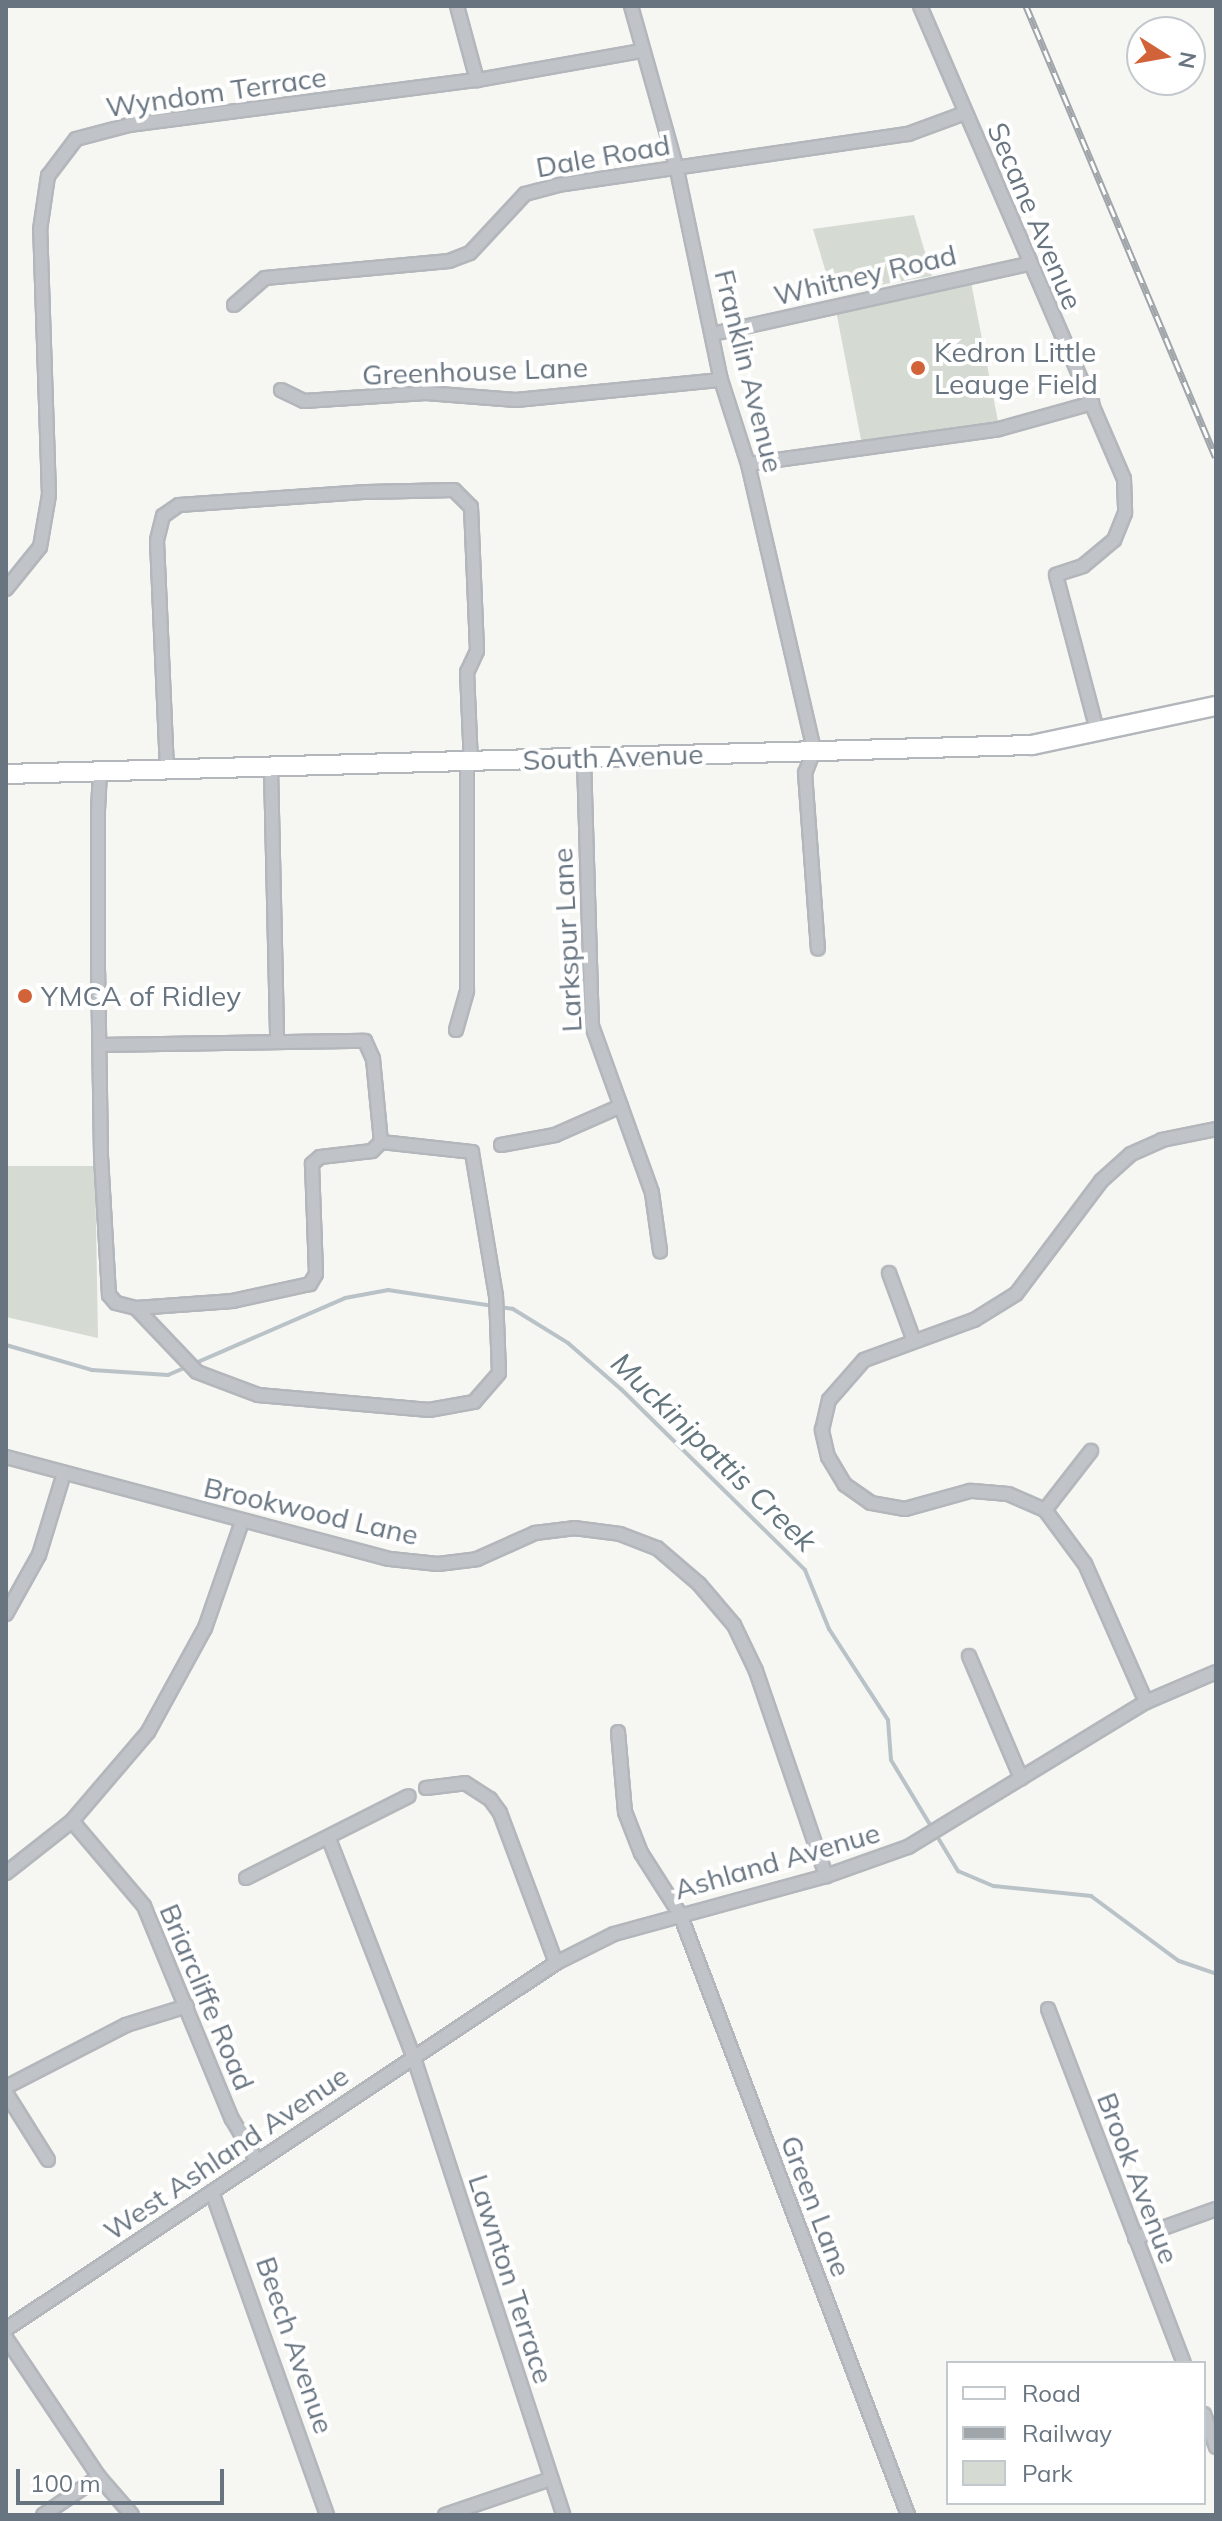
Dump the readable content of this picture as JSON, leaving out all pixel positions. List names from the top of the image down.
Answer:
{
  "streets": {
    "street": [
      "Wyndom Terrace",
      "Dale Road",
      "Secane Avenue",
      "Whitney Road",
      "Greenhouse Lane",
      "Franklin Avenue",
      "South Avenue",
      "Larkspur Lane",
      "Brookwood Lane",
      "Ashland Avenue",
      "Briarcliffe Road",
      "West Ashland Avenue",
      "Brook Avenue",
      "Green Lane",
      "Lawnton Terrace",
      "Beech Avenue"
    ]
  },
  "crossings": [
    ["Wyndom Terrace", "Franklin Avenue"],
    ["Dale Road", "Secane Avenue"],
    ["Dale Road", "Franklin Avenue"],
    ["Secane Avenue", "Whitney Road"],
    ["Secane Avenue", "South Avenue"],
    ["Whitney Road", "Franklin Avenue"],
    ["Greenhouse Lane", "Franklin Avenue"],
    ["Franklin Avenue", "South Avenue"],
    ["South Avenue", "Larkspur Lane"],
    ["Brookwood Lane", "Ashland Avenue"],
    ["Ashland Avenue", "West Ashland Avenue"],
    ["Ashland Avenue", "Green Lane"],
    ["Briarcliffe Road", "West Ashland Avenue"],
    ["West Ashland Avenue", "Lawnton Terrace"],
    ["West Ashland Avenue", "Beech Avenue"]
  ],
  "water": ["Muckinipattis Creek"],
  "places": ["Kedron Little Leauge Field", "YMCA of Ridley"],
  "legend": ["Road", "Railway", "Park"],
  "scale_bar": "100 m",
  "north": "right"
}
